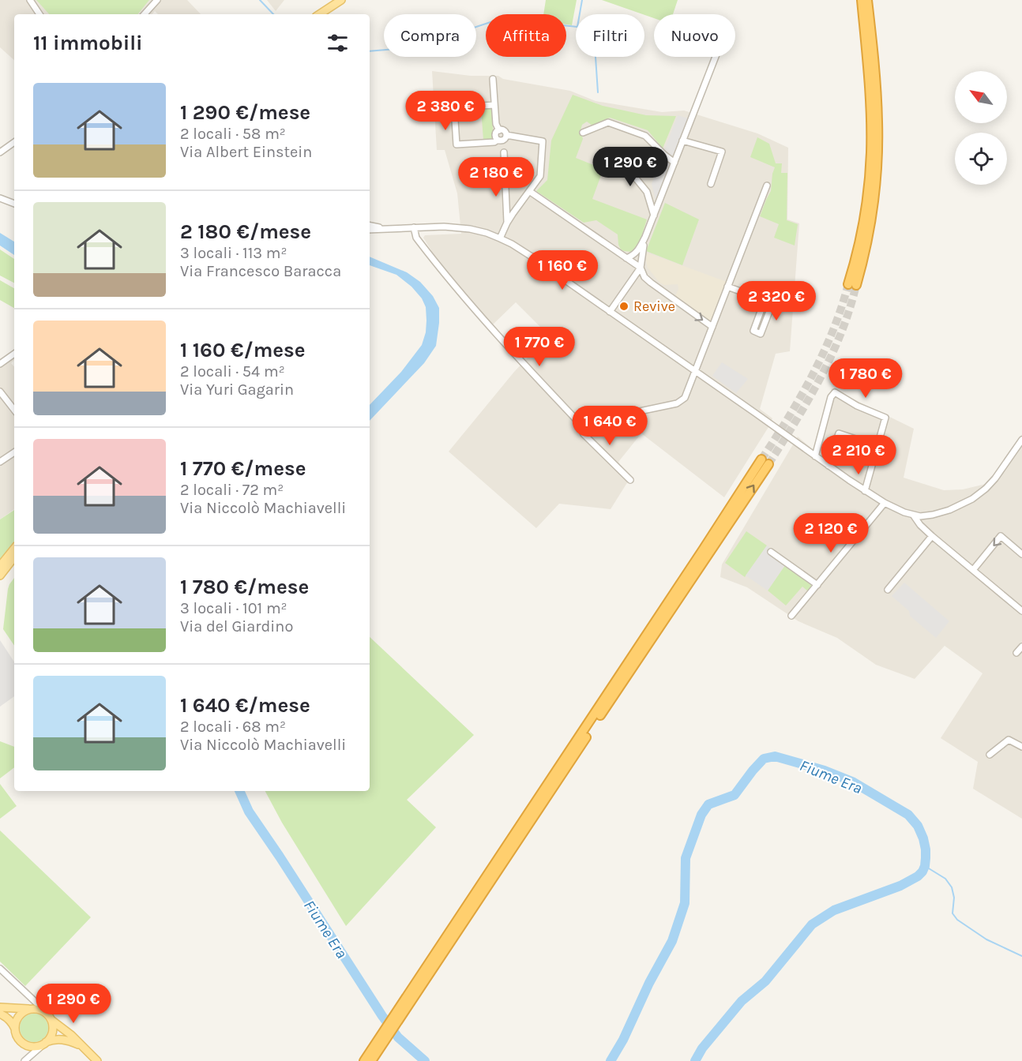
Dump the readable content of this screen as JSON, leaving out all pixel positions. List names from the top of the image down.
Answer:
{
  "water": ["Fiume Era"],
  "places": ["Revive"],
  "north": "top left",
  "page": {
    "chip": [
      "Compra",
      "Affitta",
      "Filtri",
      "Nuovo"
    ],
    "heading": "11 immobili",
    "list": [
      {
        "name": "1 290 €/mese",
        "note": "2 locali · 58 m² · Via Albert Einstein"
      },
      {
        "name": "2 180 €/mese",
        "note": "3 locali · 113 m² · Via Francesco Baracca"
      },
      {
        "name": "1 160 €/mese",
        "note": "2 locali · 54 m² · Via Yuri Gagarin"
      },
      {
        "name": "1 770 €/mese",
        "note": "2 locali · 72 m² · Via Niccolò Machiavelli"
      },
      {
        "name": "1 780 €/mese",
        "note": "3 locali · 101 m² · Via del Giardino"
      },
      {
        "name": "1 640 €/mese",
        "note": "2 locali · 68 m² · Via Niccolò Machiavelli"
      }
    ],
    "price": [
      "2 380 €",
      "1 290 €",
      "2 180 €",
      "1 160 €",
      "2 320 €",
      "1 770 €",
      "1 780 €",
      "1 640 €",
      "2 210 €",
      "2 120 €",
      "1 290 €"
    ]
  }
}
